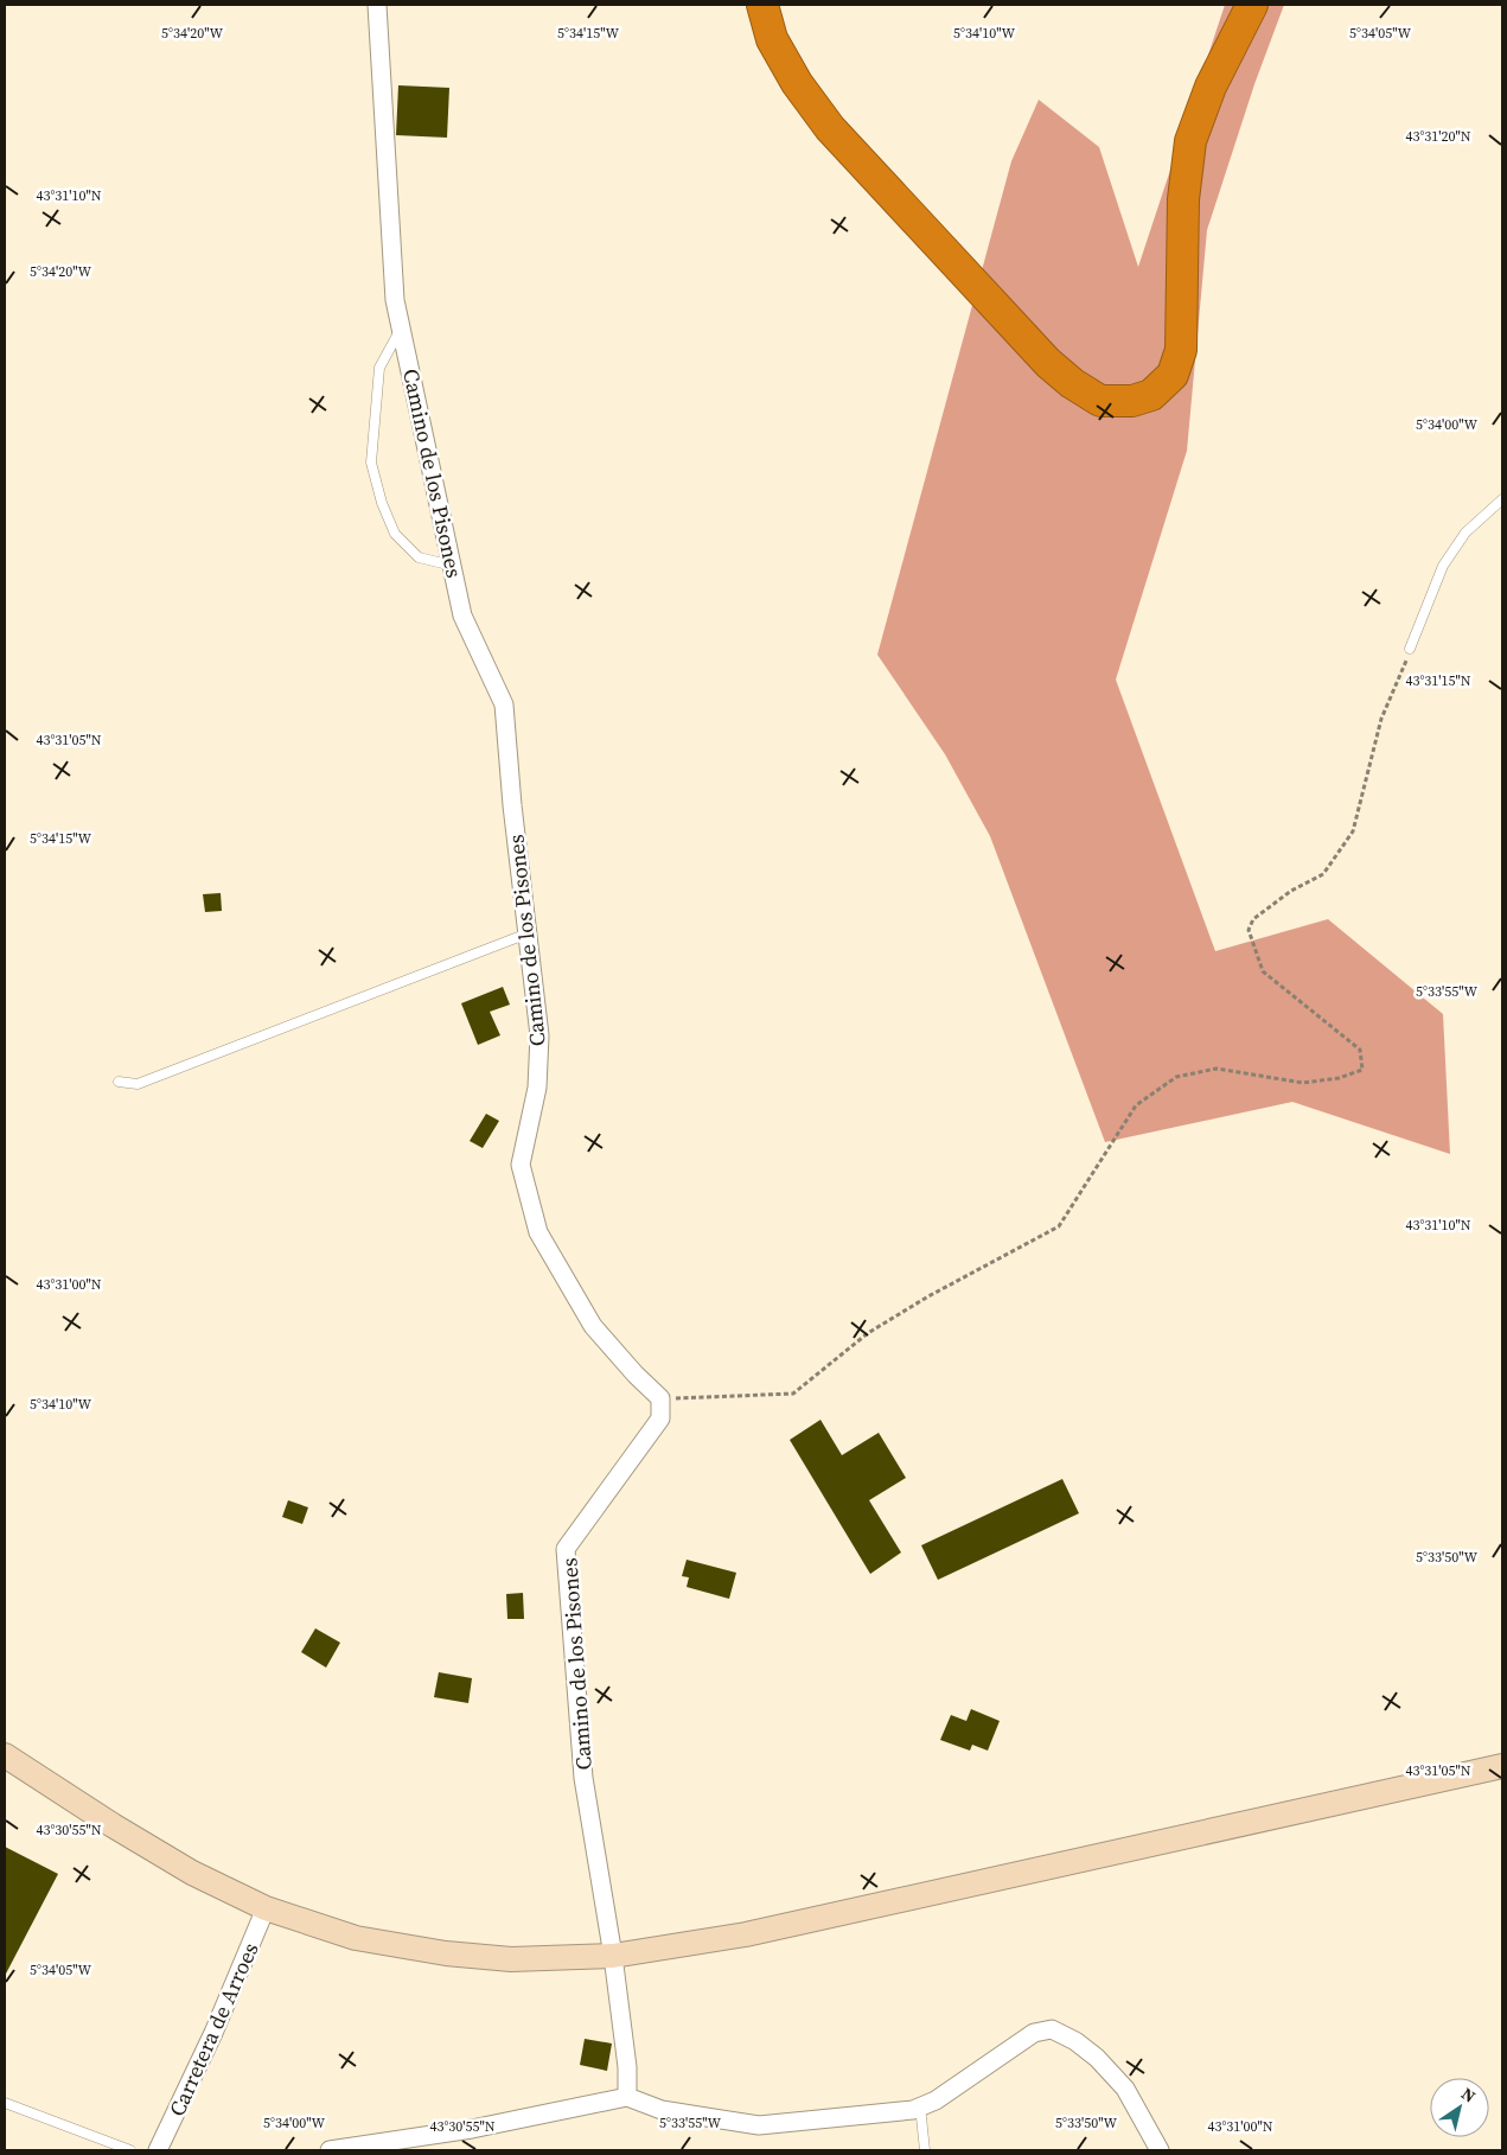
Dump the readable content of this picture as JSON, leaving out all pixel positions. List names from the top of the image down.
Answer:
{
  "streets": {
    "street": ["Camino de los Pisones", "Carretera de Arroes"]
  },
  "north": "top right",
  "coordinates": [
    "5°34'20\"W",
    "5°34'15\"W",
    "5°34'10\"W",
    "5°34'05\"W",
    "43°31'20\"N",
    "43°31'10\"N",
    "5°34'00\"W",
    "43°31'15\"N",
    "43°31'05\"N",
    "5°33'55\"W",
    "43°31'00\"N",
    "5°33'50\"W",
    "43°30'55\"N"
  ]
}
